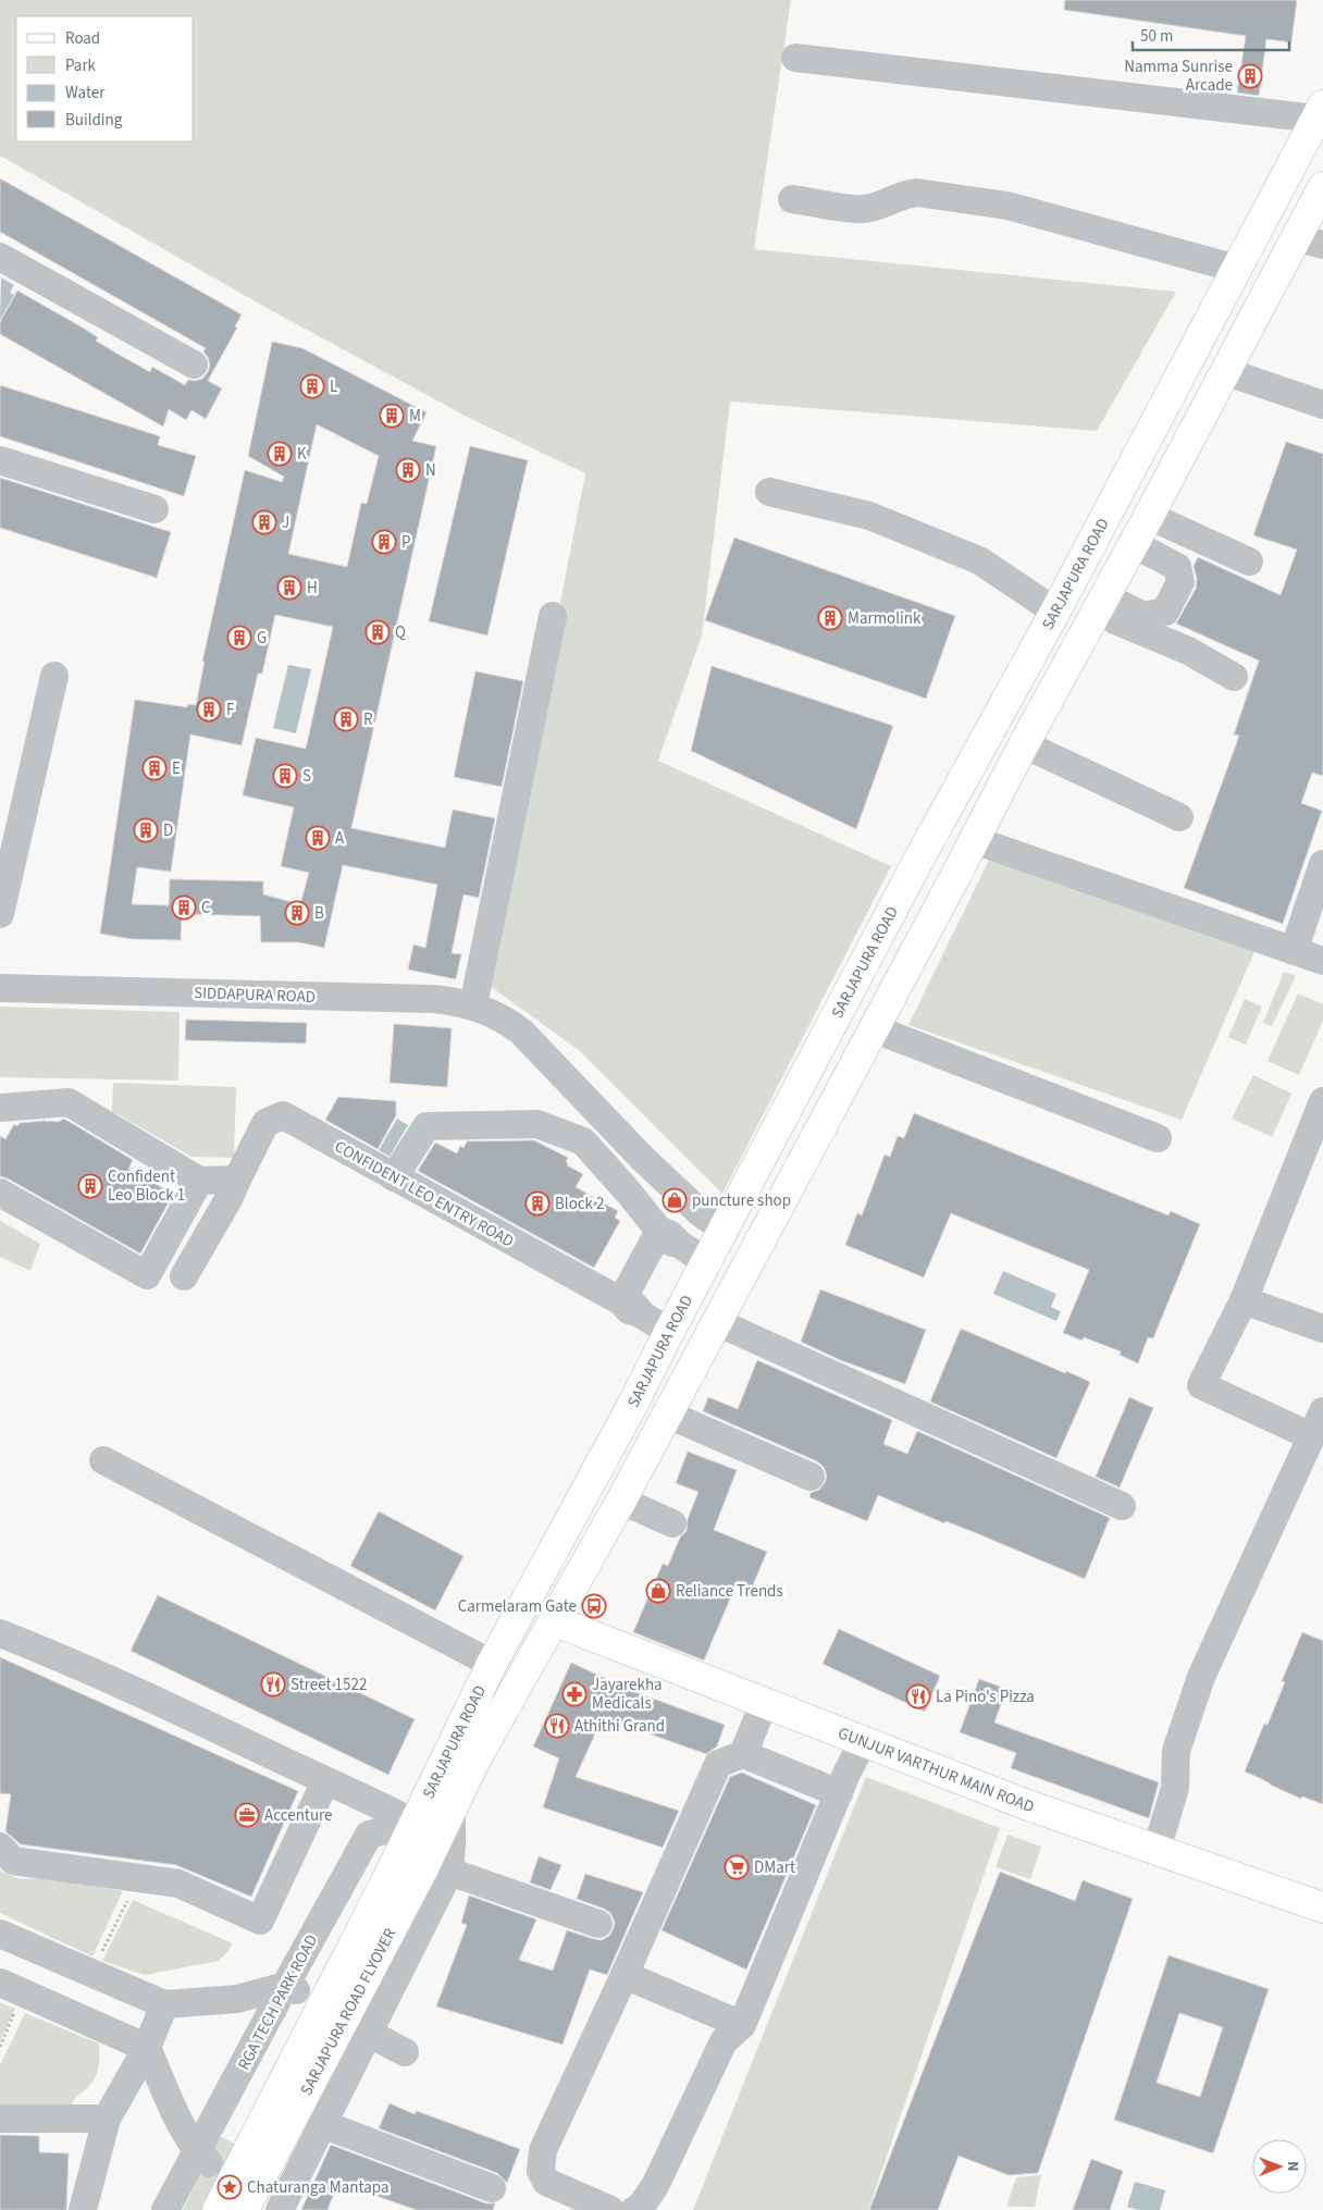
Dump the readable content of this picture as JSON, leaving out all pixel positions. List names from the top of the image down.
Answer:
{
  "streets": {
    "main road": ["SARJAPURA ROAD", "GUNJUR VARTHUR MAIN ROAD", "SARJAPURA ROAD FLYOVER"],
    "street": ["SIDDAPURA ROAD", "CONFIDENT LEO ENTRY ROAD", "RGA TECH PARK ROAD"]
  },
  "crossings": [
    ["SARJAPURA ROAD", "SIDDAPURA ROAD"],
    ["SARJAPURA ROAD", "CONFIDENT LEO ENTRY ROAD"],
    ["SARJAPURA ROAD", "GUNJUR VARTHUR MAIN ROAD"],
    ["SARJAPURA ROAD", "RGA TECH PARK ROAD"],
    ["SARJAPURA ROAD", "SARJAPURA ROAD FLYOVER"],
    ["RGA TECH PARK ROAD", "SARJAPURA ROAD FLYOVER"]
  ],
  "places": {
    "building": [
      "Namma Sunrise Arcade",
      "L",
      "M",
      "K",
      "N",
      "J",
      "P",
      "H",
      "Marmolink",
      "Q",
      "G",
      "F",
      "R",
      "E",
      "S",
      "D",
      "A",
      "C",
      "B",
      "Confident Leo Block 1",
      "Block 2"
    ],
    "shop": ["puncture shop", "Reliance Trends"],
    "bus stop": ["Carmelaram Gate"],
    "restaurant": ["Street 1522", "La Pino's Pizza", "Athithi Grand"],
    "pharmacy": ["Jayarekha Medicals"],
    "office": ["Accenture"],
    "supermarket": ["DMart"],
    "place": ["Chaturanga Mantapa"]
  },
  "legend": [
    "Road",
    "Park",
    "Water",
    "Building"
  ],
  "scale_bar": "50 m",
  "north": "right"
}
